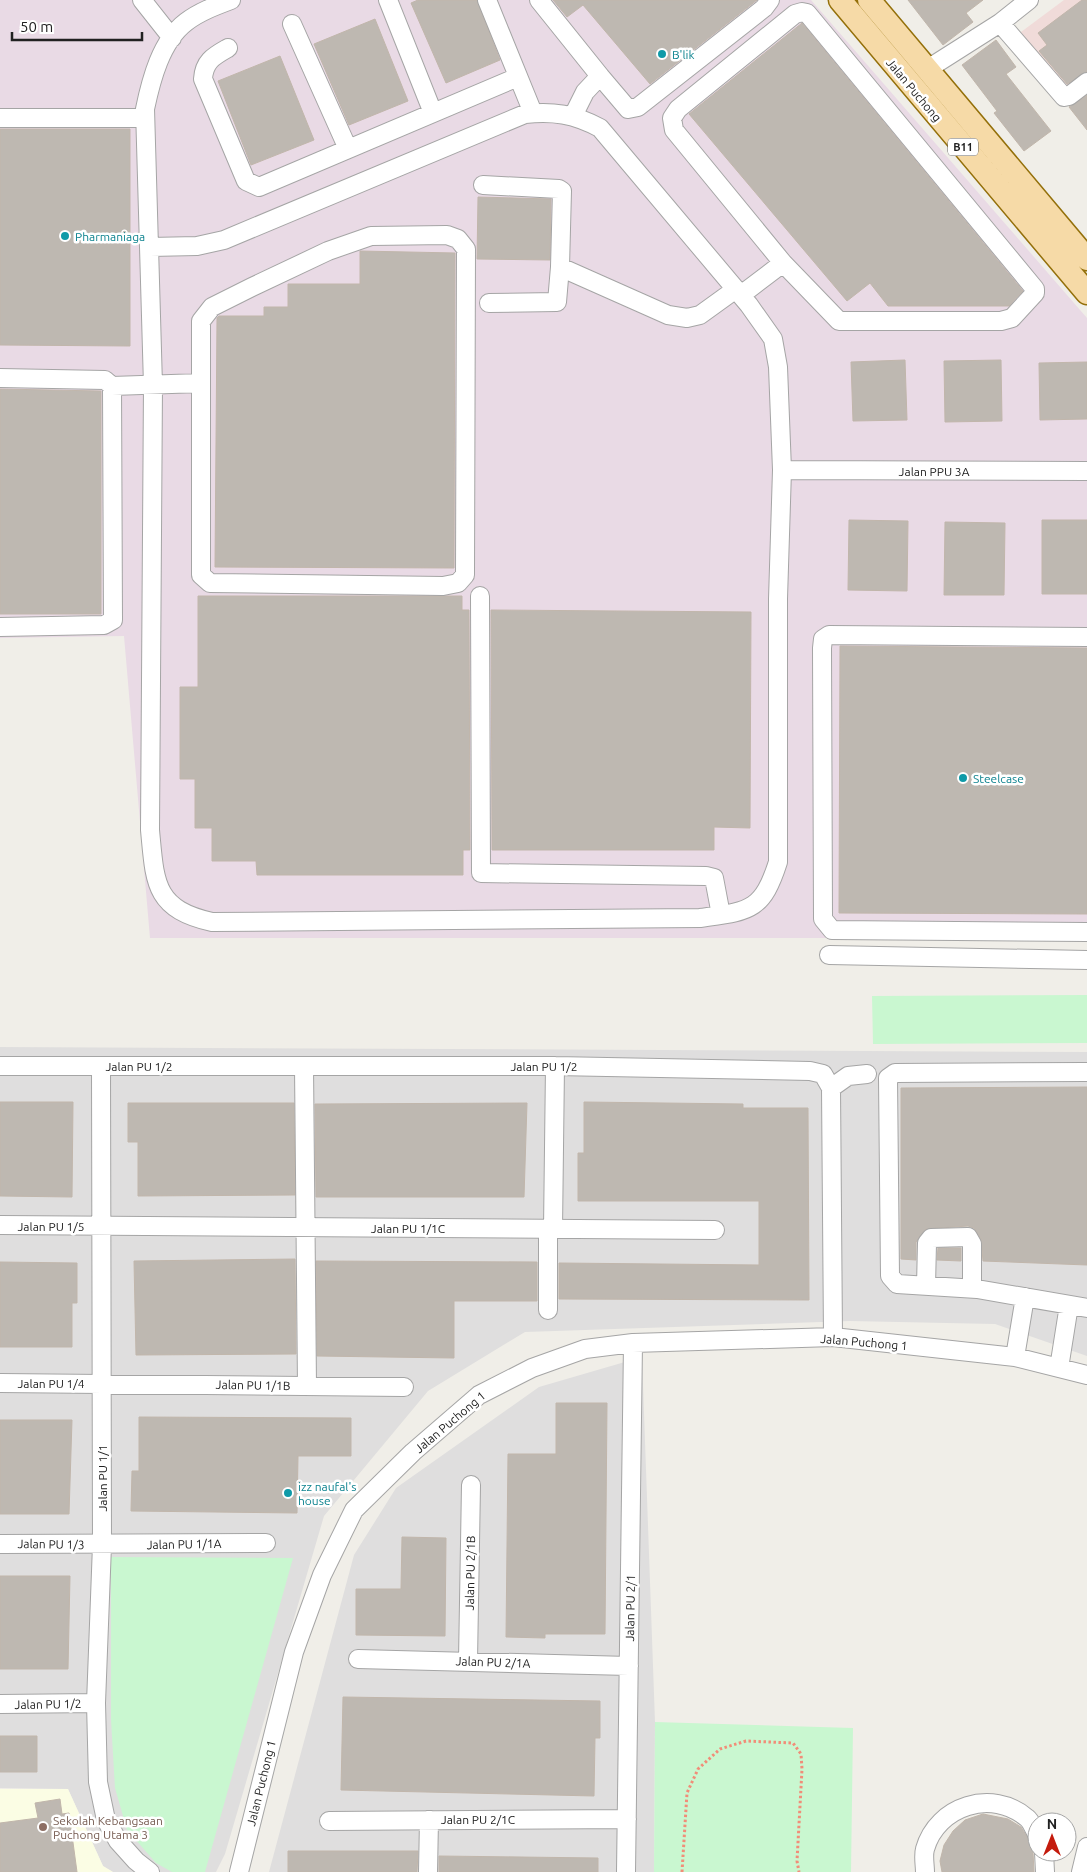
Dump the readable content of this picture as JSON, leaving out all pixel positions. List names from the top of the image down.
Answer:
{
  "streets": {
    "main road": ["Jalan Puchong", "B11"],
    "street": [
      "Jalan PPU 3A",
      "Jalan PU 1/2",
      "Jalan PU 1/5",
      "Jalan PU 1/1C",
      "Jalan Puchong 1",
      "Jalan PU 1/4",
      "Jalan PU 1/1B",
      "Jalan PU 1/1",
      "Jalan PU 1/3",
      "Jalan PU 1/1A",
      "Jalan PU 2/1B",
      "Jalan PU 2/1",
      "Jalan PU 2/1A",
      "Jalan PU 2/1C"
    ]
  },
  "crossings": [
    ["Jalan PU 1/2", "Jalan PU 1/1"],
    ["Jalan PU 1/5", "Jalan PU 1/1C"],
    ["Jalan PU 1/5", "Jalan PU 1/1"],
    ["Jalan PU 1/1C", "Jalan PU 1/1"],
    ["Jalan Puchong 1", "Jalan PU 2/1"],
    ["Jalan PU 1/4", "Jalan PU 1/1B"],
    ["Jalan PU 1/4", "Jalan PU 1/1"],
    ["Jalan PU 1/1B", "Jalan PU 1/1"],
    ["Jalan PU 1/1", "Jalan PU 1/3"],
    ["Jalan PU 1/1", "Jalan PU 1/1A"],
    ["Jalan PU 1/3", "Jalan PU 1/1A"],
    ["Jalan PU 2/1B", "Jalan PU 2/1A"],
    ["Jalan PU 2/1", "Jalan PU 2/1A"],
    ["Jalan PU 2/1", "Jalan PU 2/1C"]
  ],
  "places": [
    "B'lik",
    "Pharmaniaga",
    "Steelcase",
    "izz naufal's house",
    "Sekolah Kebangsaan Puchong Utama 3"
  ],
  "scale_bar": "50 m",
  "north": "top"
}
